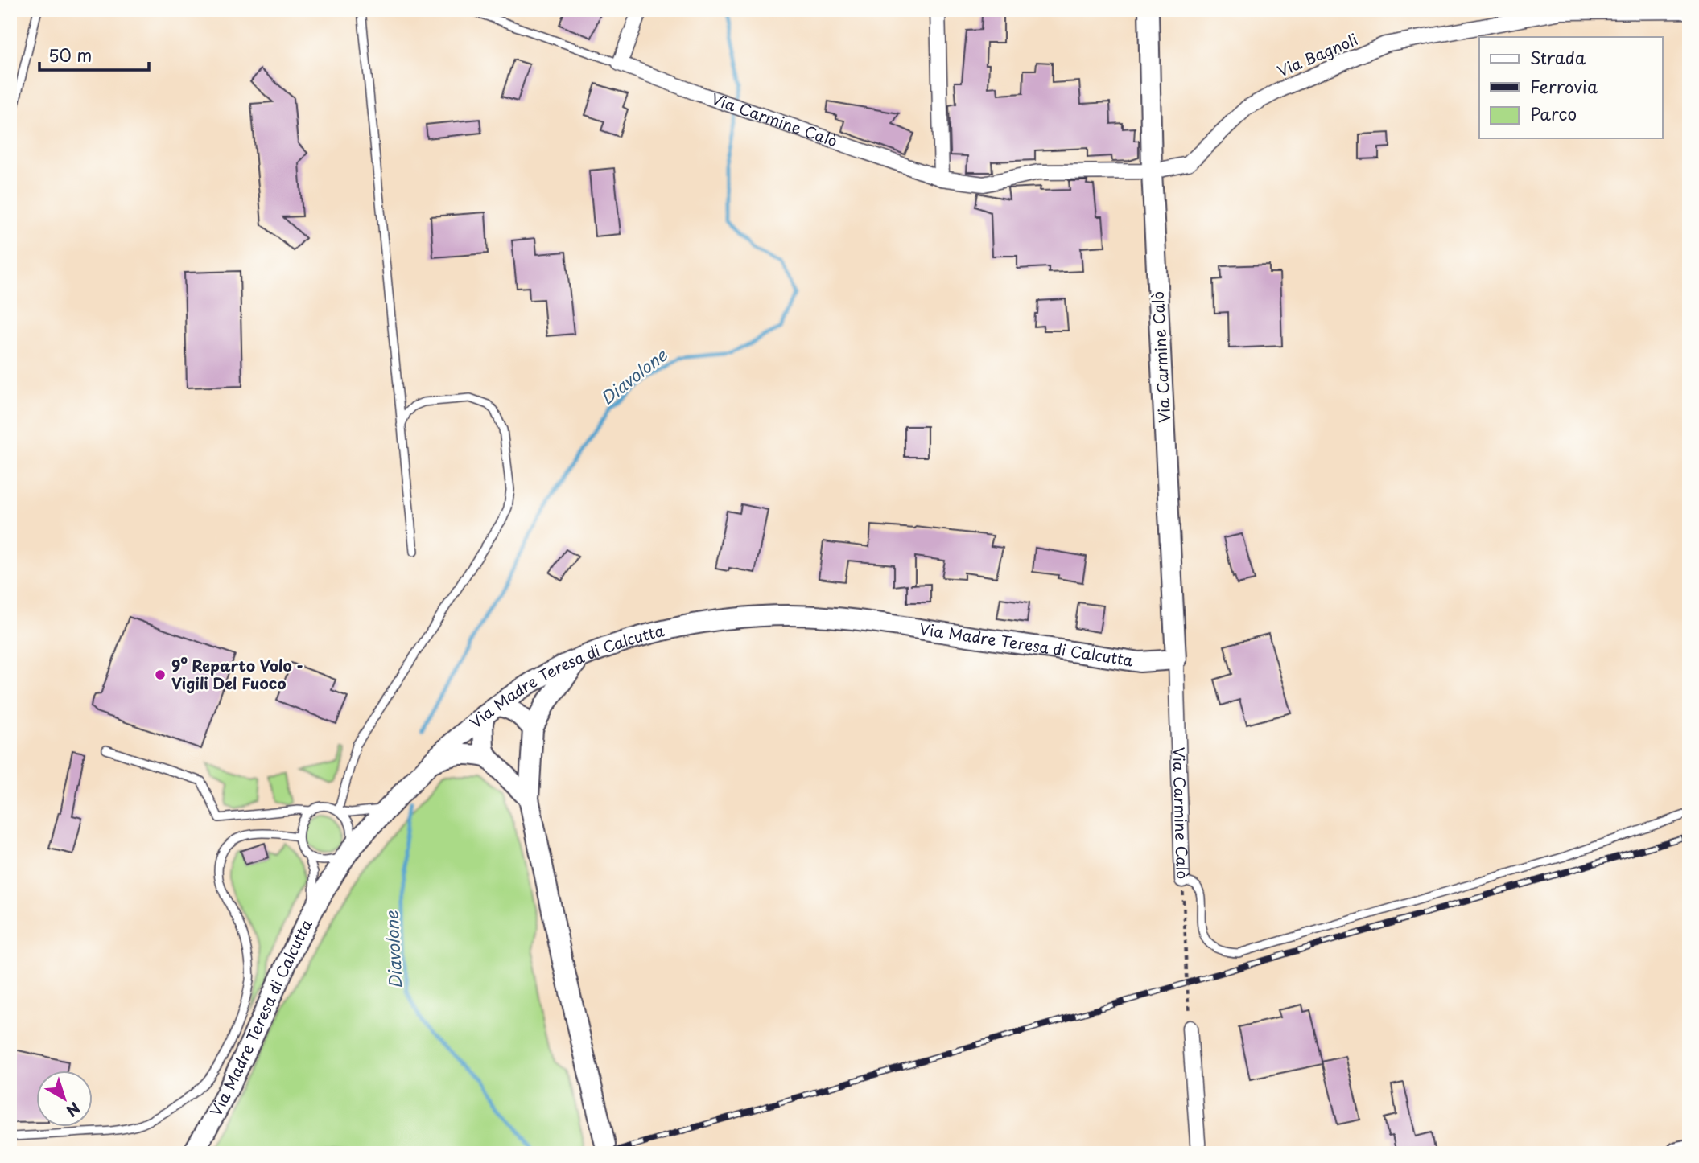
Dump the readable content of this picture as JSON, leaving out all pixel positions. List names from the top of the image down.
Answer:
{
  "streets": {
    "street": ["Via Bagnoli", "Via Carmine Calò", "Via Madre Teresa di Calcutta"]
  },
  "crossings": [
    ["Via Bagnoli", "Via Carmine Calò"],
    ["Via Carmine Calò", "Via Madre Teresa di Calcutta"]
  ],
  "water": ["Diavolone"],
  "places": ["9º Reparto Volo - Vigili Del Fuoco"],
  "legend": ["Strada", "Ferrovia", "Parco"],
  "scale_bar": "50 m",
  "north": "bottom right"
}
